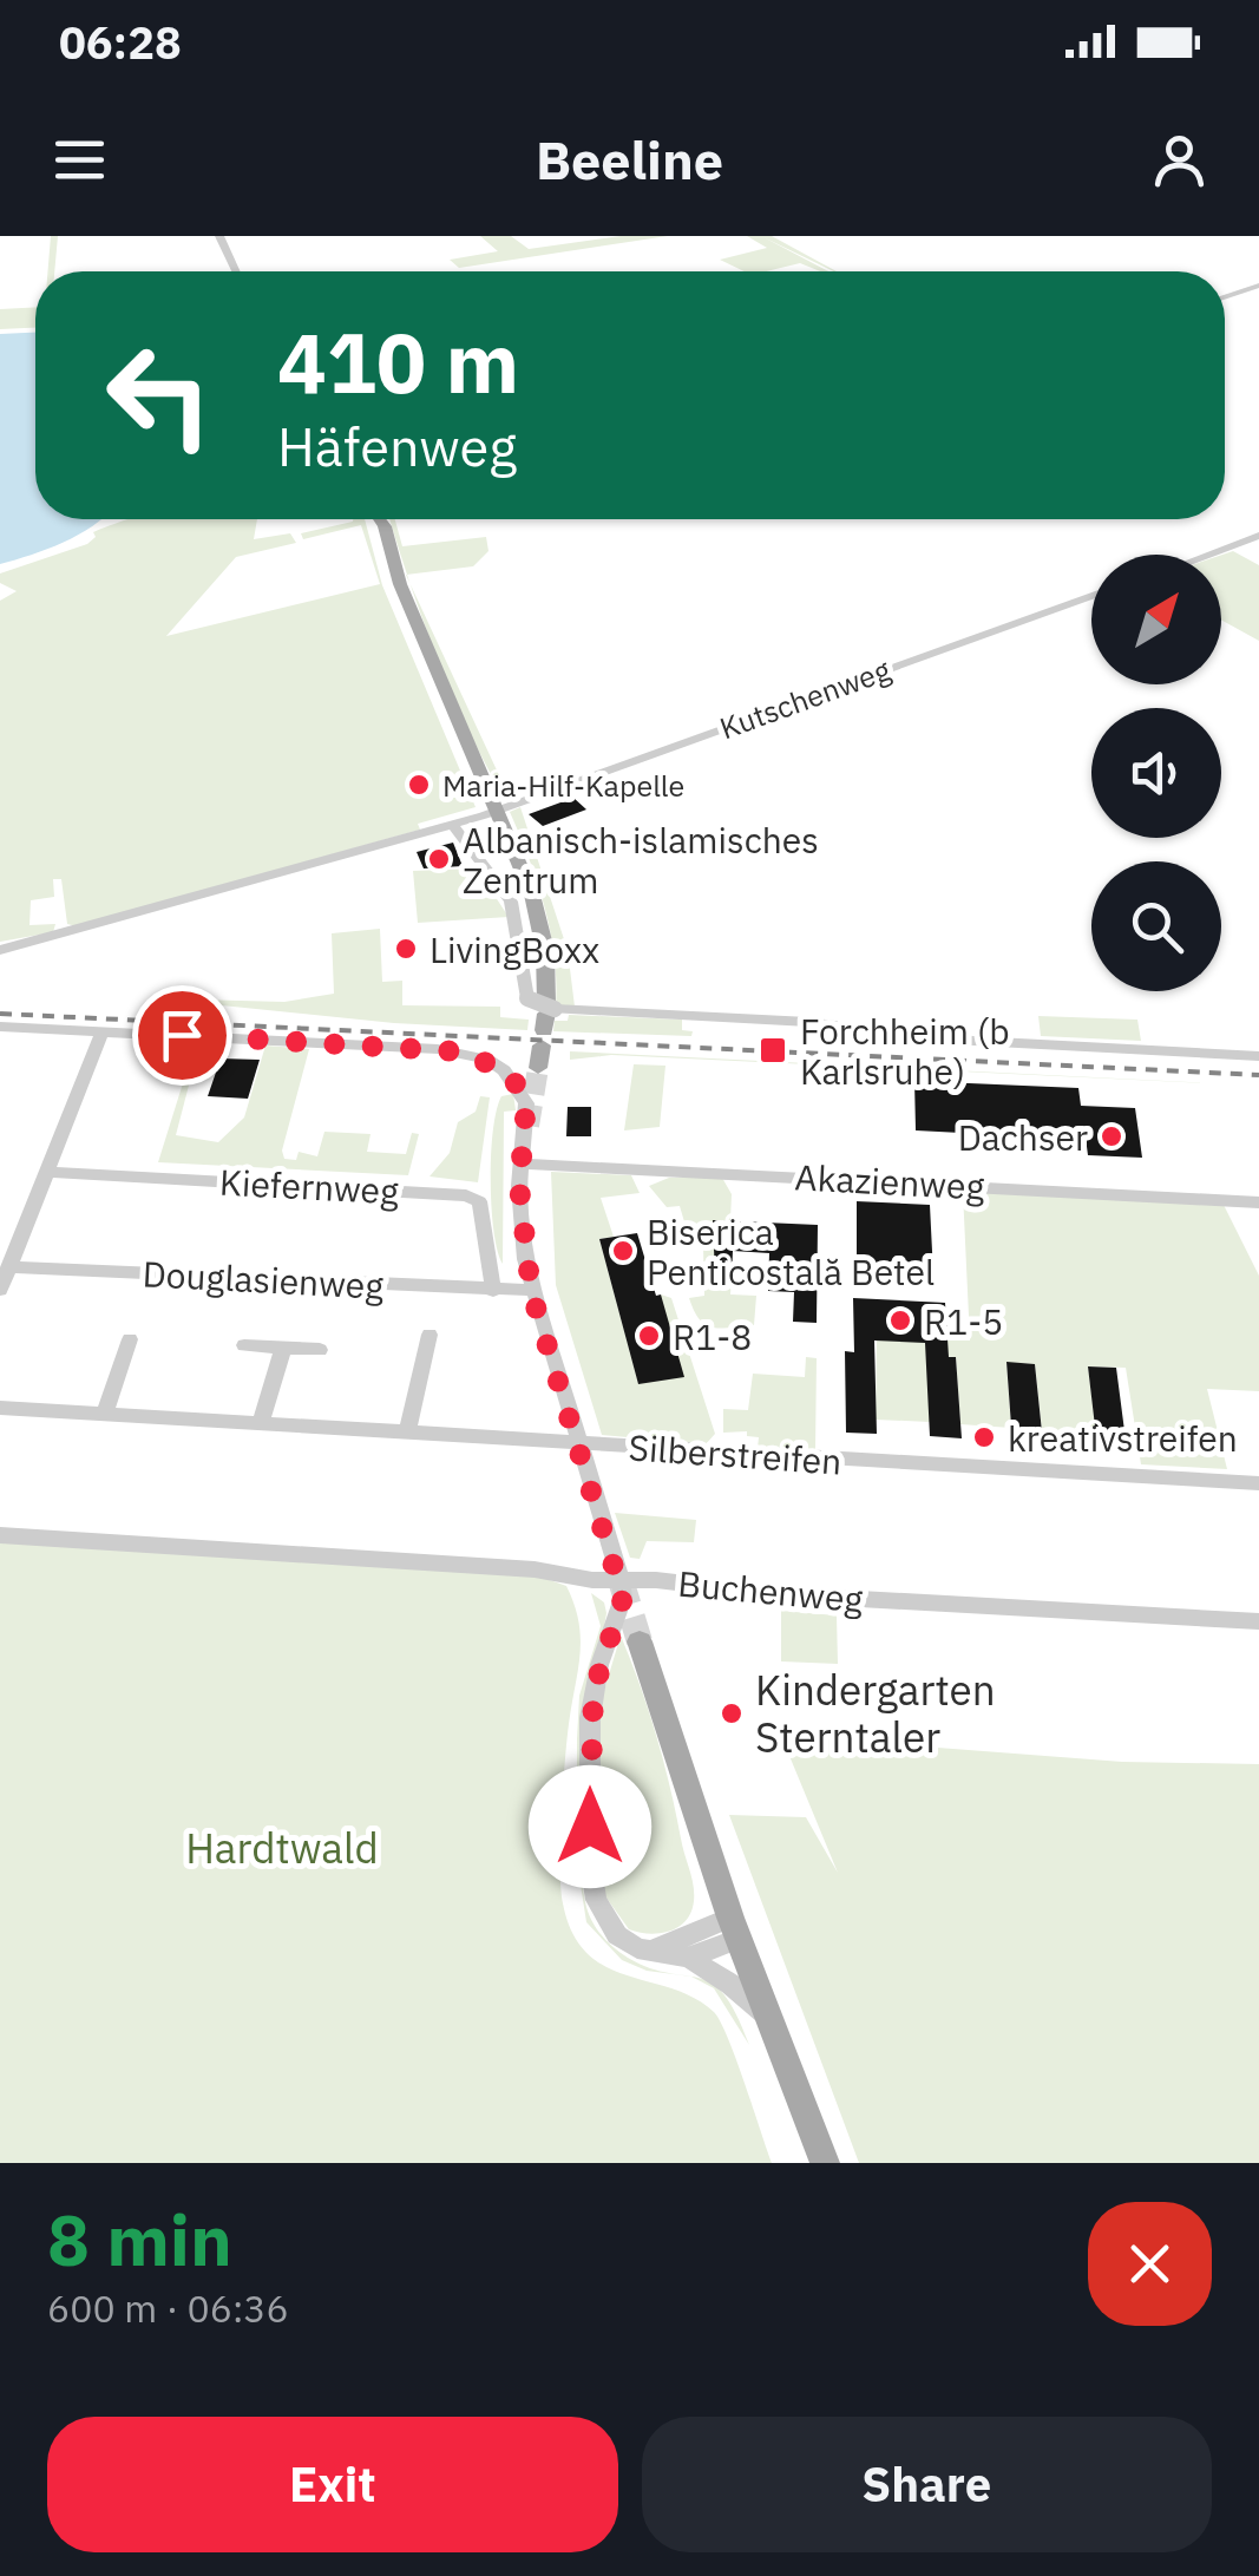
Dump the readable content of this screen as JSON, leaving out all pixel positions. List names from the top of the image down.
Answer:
{
  "streets": {
    "street": [
      "Kutschenweg",
      "Akazienweg",
      "Kiefernweg",
      "Douglasienweg",
      "Silberstreifen",
      "Buchenweg"
    ]
  },
  "crossings": [
    ["Kiefernweg", "Douglasienweg"]
  ],
  "parks": ["Hardtwald"],
  "places": {
    "other": [
      "Maria-Hilf-Kapelle",
      "Albanisch-islamisches Zentrum",
      "LivingBoxx",
      "Dachser",
      "Biserica Penticostală Betel",
      "R1-5",
      "R1-8",
      "kreativstreifen",
      "Kindergarten Sterntaler"
    ],
    "transit": ["Forchheim (b Karlsruhe)"]
  },
  "north": "top right",
  "page": {
    "status": "06:28",
    "header": "Beeline",
    "turn": ["410 m", "Häfenweg"],
    "heading": ["8 min", "600 m · 06:36"],
    "buttons": ["Exit", "Share"]
  }
}
